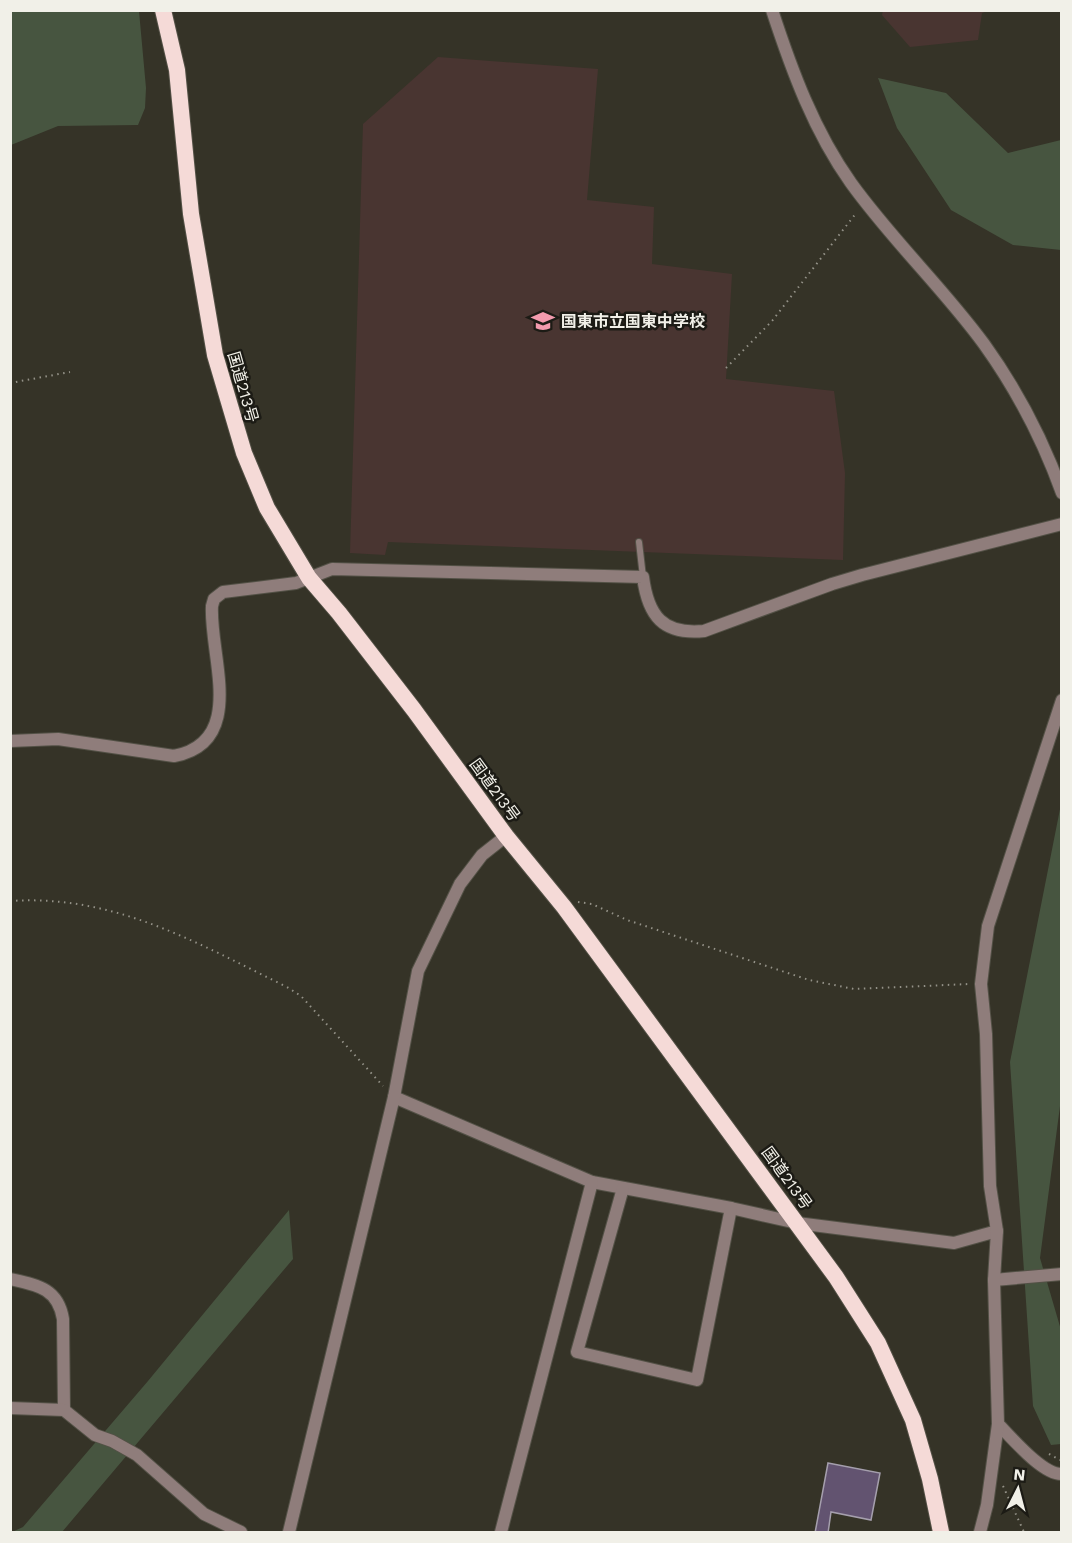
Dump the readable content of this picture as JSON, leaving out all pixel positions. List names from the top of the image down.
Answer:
{
  "streets": {
    "highway": ["国道213号"]
  },
  "places": {
    "school or university": ["国東市立国東中学校"]
  },
  "north": "top"
}
